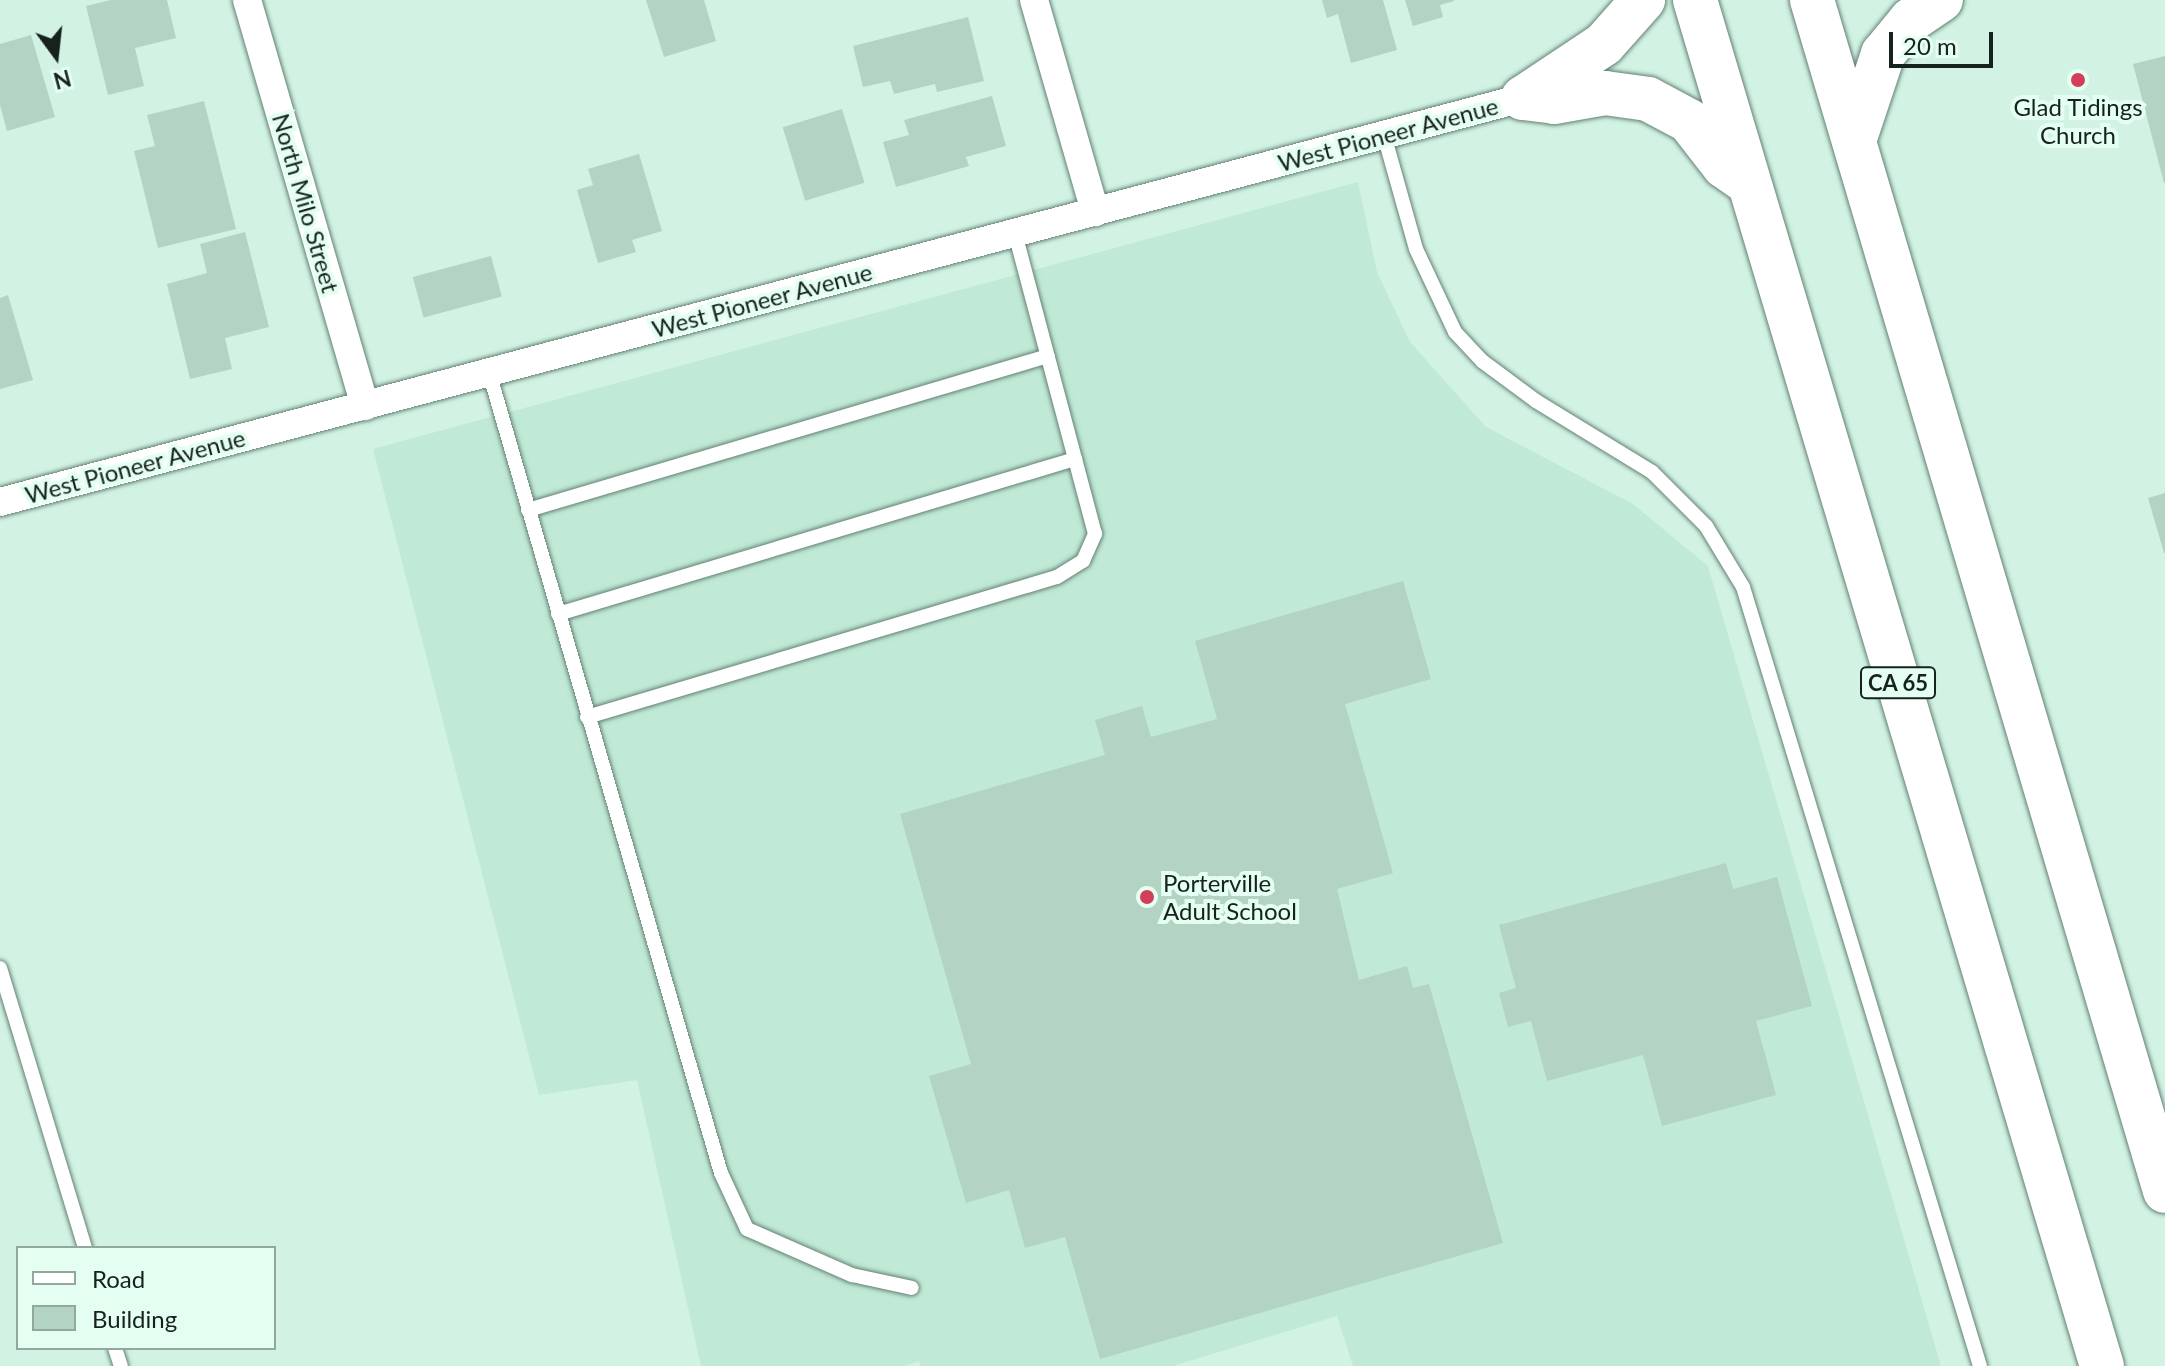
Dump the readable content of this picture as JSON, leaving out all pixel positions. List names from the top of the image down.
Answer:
{
  "streets": {
    "highway": ["CA 65"],
    "street": ["West Pioneer Avenue", "North Milo Street"]
  },
  "crossings": [
    ["West Pioneer Avenue", "North Milo Street"]
  ],
  "places": ["Glad Tidings Church", "Porterville Adult School"],
  "legend": ["Road", "Building"],
  "scale_bar": "20 m",
  "north": "bottom"
}
